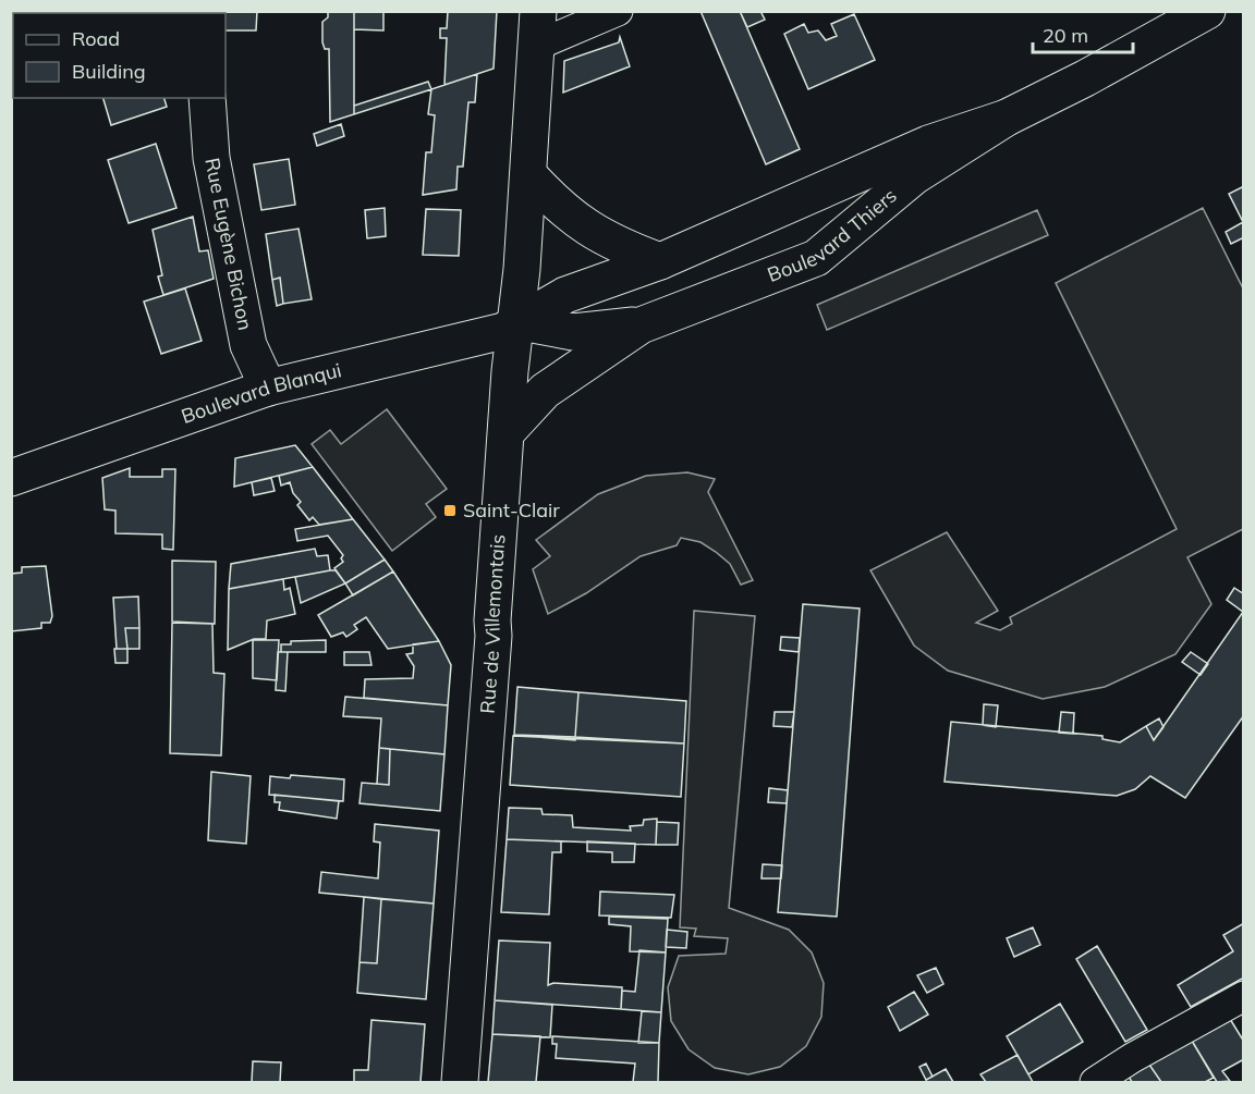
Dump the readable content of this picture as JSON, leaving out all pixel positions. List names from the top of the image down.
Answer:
{
  "streets": {
    "main road": [
      "Boulevard Thiers",
      "Rue Eugène Bichon",
      "Boulevard Blanqui",
      "Rue de Villemontais"
    ]
  },
  "crossings": [
    ["Boulevard Thiers", "Boulevard Blanqui"],
    ["Boulevard Thiers", "Rue de Villemontais"],
    ["Rue Eugène Bichon", "Boulevard Blanqui"],
    ["Boulevard Blanqui", "Rue de Villemontais"]
  ],
  "places": {
    "transit": ["Saint-Clair"]
  },
  "legend": ["Road", "Building"],
  "scale_bar": "20 m"
}
